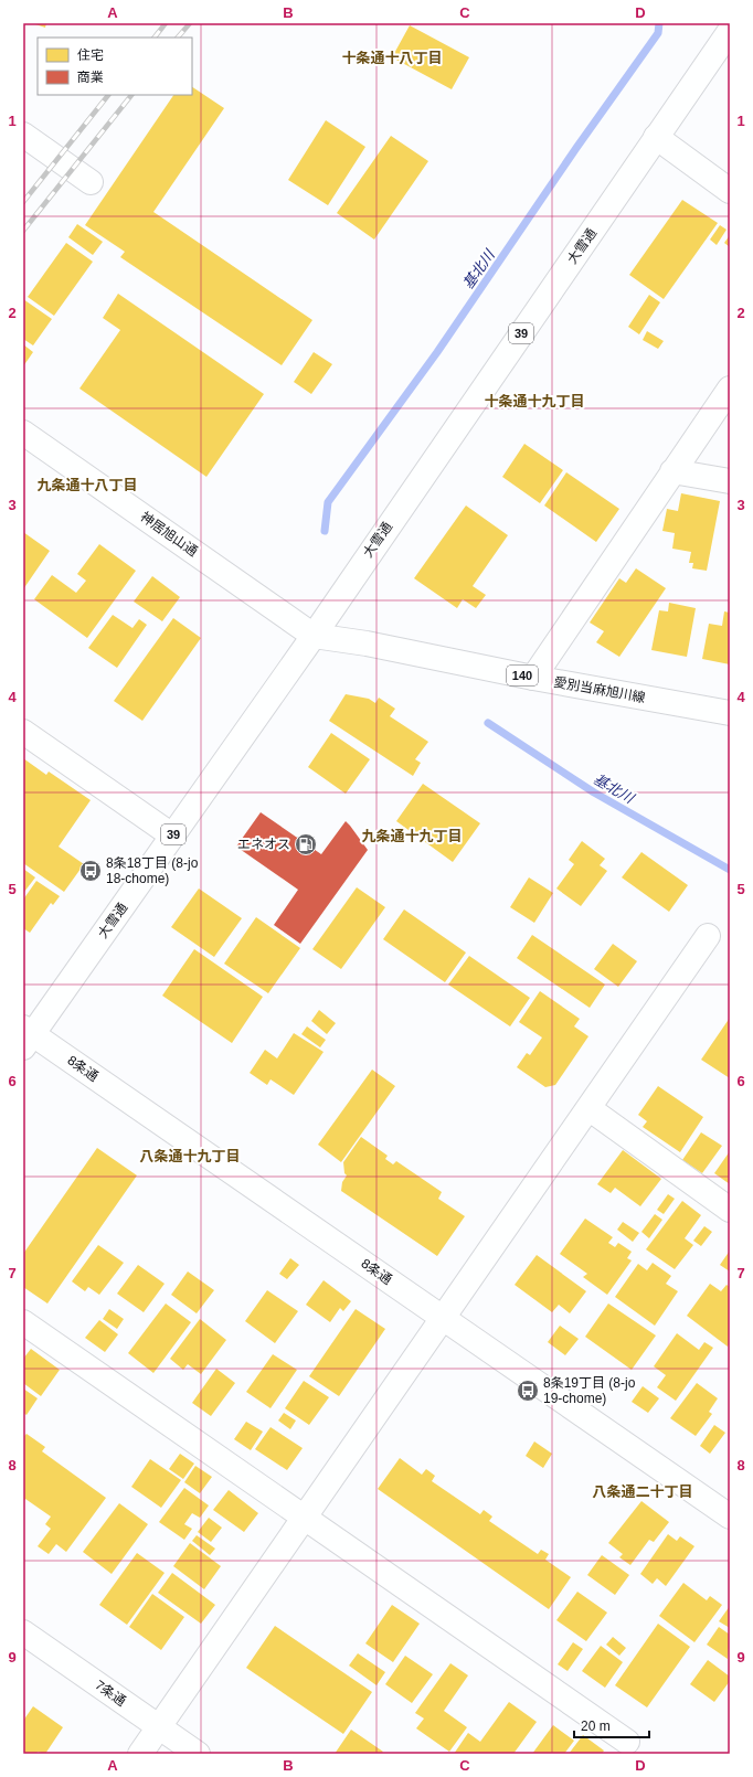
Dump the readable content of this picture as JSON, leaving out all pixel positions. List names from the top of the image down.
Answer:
{
  "streets": {
    "main road": [
      "大雪通",
      "39",
      "神居旭山通",
      "140",
      "愛別当麻旭川線",
      "8条通",
      "7条通"
    ]
  },
  "crossings": [
    ["大雪通", "神居旭山通"],
    ["大雪通", "愛別当麻旭川線"],
    ["大雪通", "8条通"],
    ["神居旭山通", "愛別当麻旭川線"]
  ],
  "districts": [
    "十条通十八丁目",
    "十条通十九丁目",
    "九条通十八丁目",
    "九条通十九丁目",
    "八条通十九丁目",
    "八条通二十丁目"
  ],
  "water": ["基北川"],
  "places": {
    "fuel station": ["エネオス"],
    "bus stop": ["8条18丁目 (8-jo 18-chome)", "8条19丁目 (8-jo 19-chome)"]
  },
  "legend": ["住宅", "商業"],
  "scale_bar": "20 m",
  "grid": {
    "columns": [
      "A",
      "B",
      "C",
      "D"
    ],
    "rows": [
      "1",
      "2",
      "3",
      "4",
      "5",
      "6",
      "7",
      "8",
      "9"
    ]
  }
}
